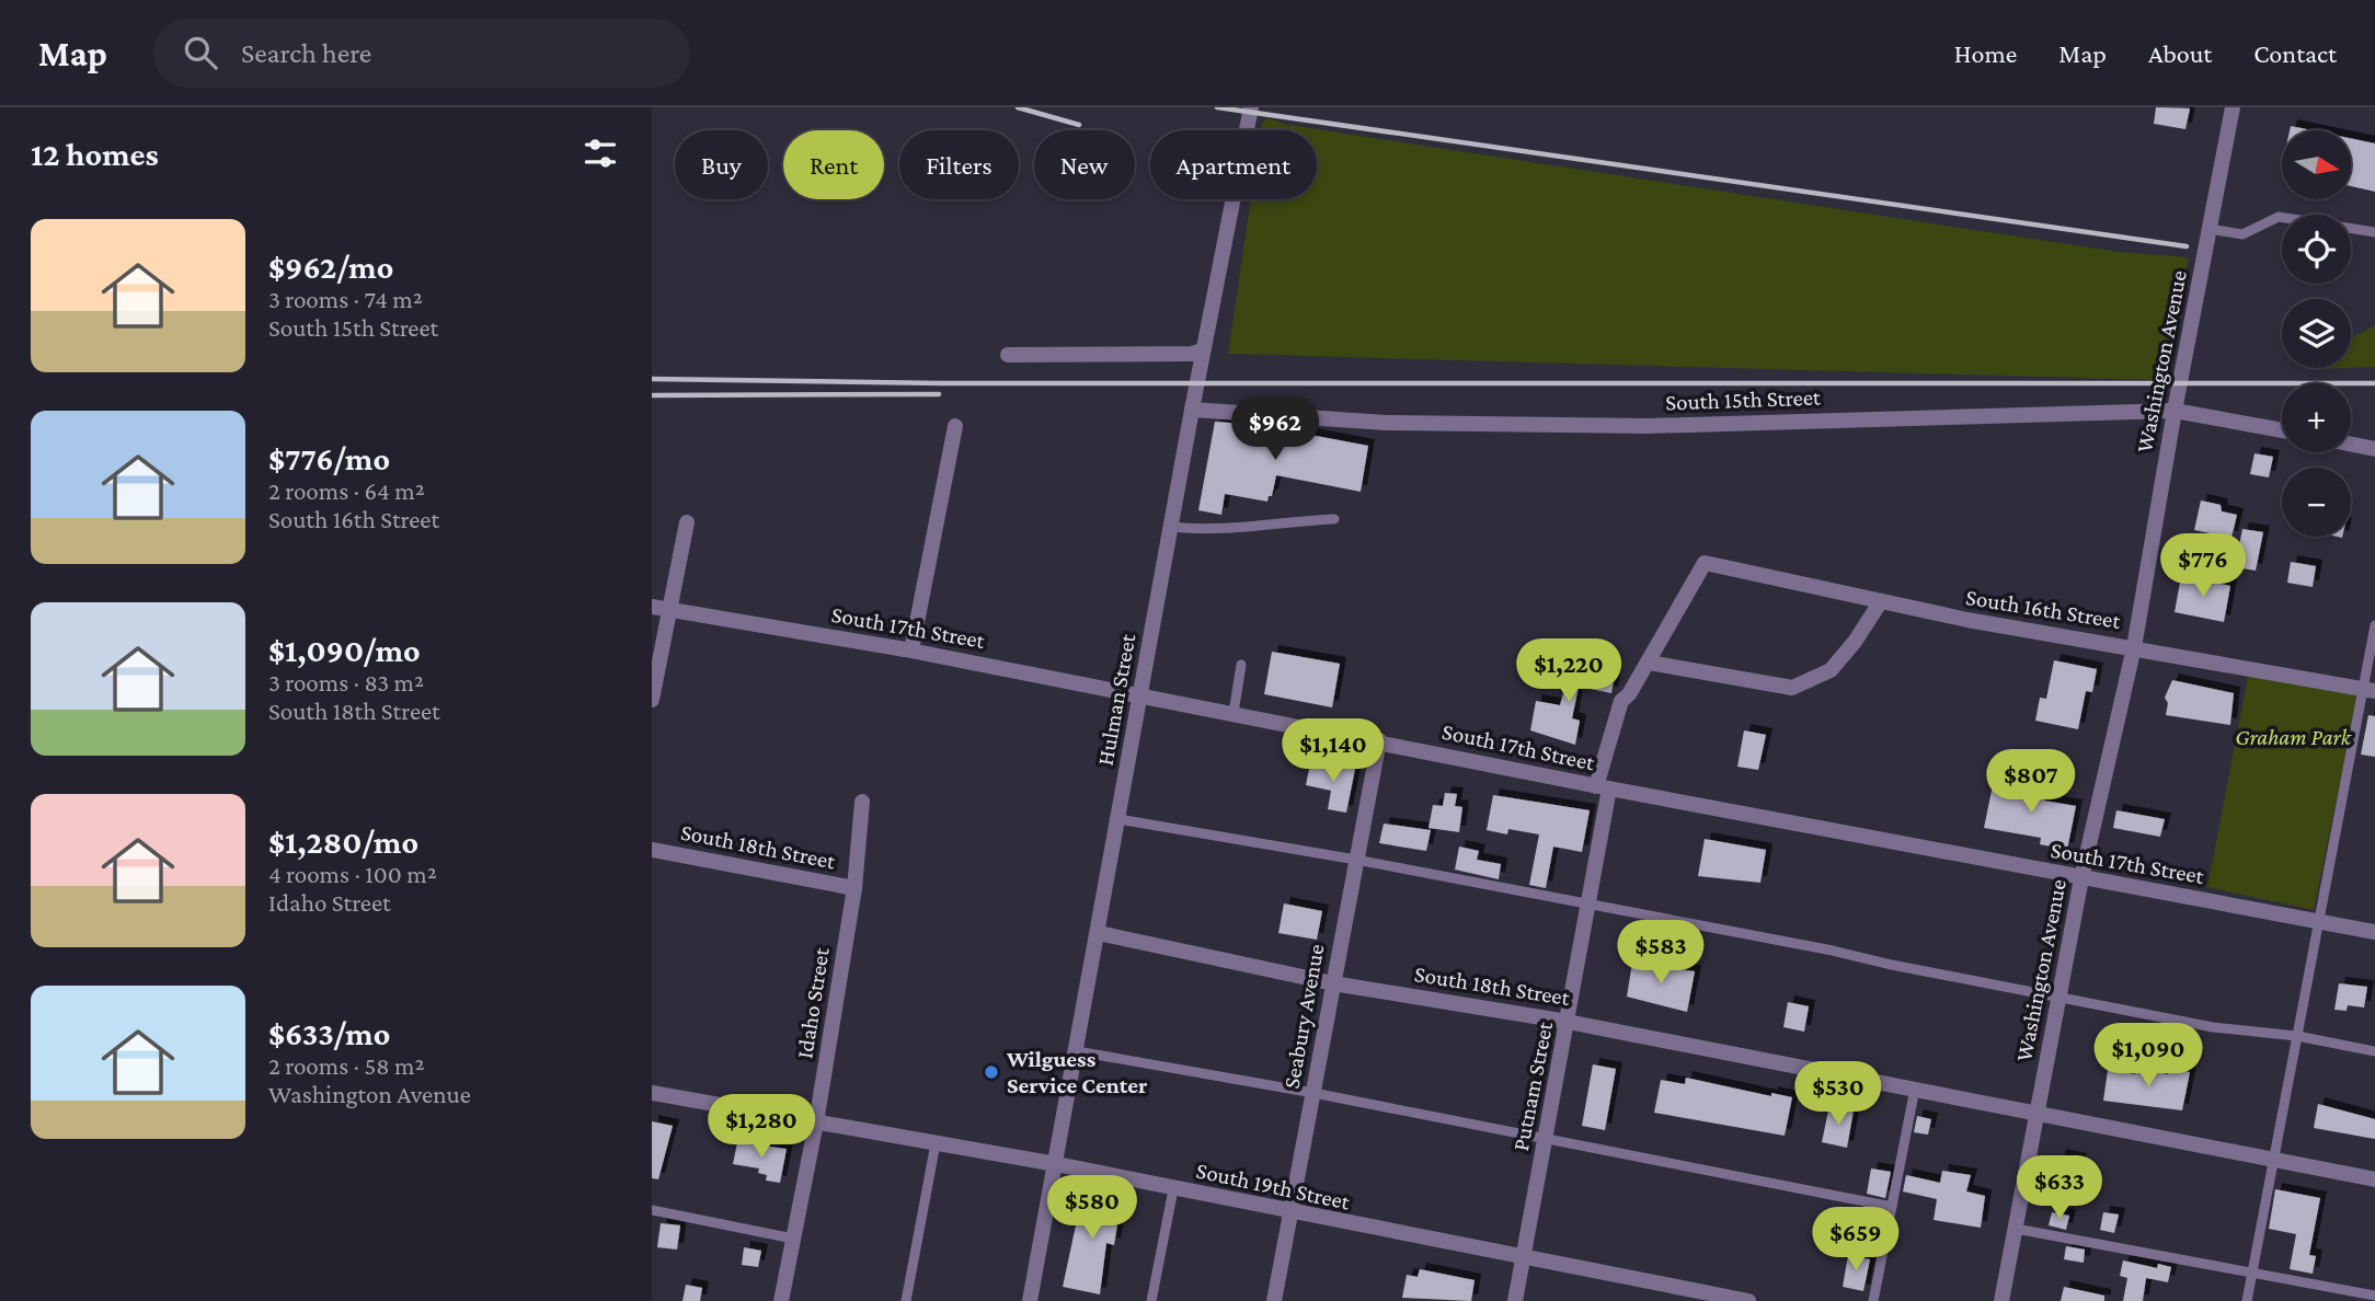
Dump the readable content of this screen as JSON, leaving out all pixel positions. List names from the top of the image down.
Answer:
{
  "streets": {
    "street": [
      "Washington Avenue",
      "South 15th Street",
      "South 16th Street",
      "South 17th Street",
      "Hulman Street",
      "South 18th Street",
      "Idaho Street",
      "Seabury Avenue",
      "Putnam Street",
      "South 19th Street"
    ]
  },
  "crossings": [
    ["Washington Avenue", "South 15th Street"],
    ["Washington Avenue", "South 16th Street"],
    ["Washington Avenue", "South 17th Street"],
    ["Washington Avenue", "South 18th Street"],
    ["South 15th Street", "Hulman Street"],
    ["South 16th Street", "Putnam Street"],
    ["South 17th Street", "Hulman Street"],
    ["South 17th Street", "Seabury Avenue"],
    ["South 17th Street", "Putnam Street"],
    ["Hulman Street", "South 18th Street"],
    ["Hulman Street", "South 19th Street"],
    ["South 18th Street", "Idaho Street"],
    ["South 18th Street", "Seabury Avenue"],
    ["South 18th Street", "Putnam Street"],
    ["Idaho Street", "South 19th Street"],
    ["Seabury Avenue", "South 19th Street"],
    ["Putnam Street", "South 19th Street"]
  ],
  "parks": ["Graham Park"],
  "places": ["Wilguess Service Center"],
  "north": "right",
  "page": {
    "header": "Map",
    "search": "Search here",
    "nav": [
      "Home",
      "Map",
      "About",
      "Contact"
    ],
    "heading": "12 homes",
    "map_buttons": ["+", "−"],
    "chip": [
      "Buy",
      "Rent",
      "Filters",
      "New",
      "Apartment"
    ],
    "list": [
      {
        "name": "$962/mo",
        "note": "3 rooms · 74 m² · South 15th Street"
      },
      {
        "name": "$776/mo",
        "note": "2 rooms · 64 m² · South 16th Street"
      },
      {
        "name": "$1,090/mo",
        "note": "3 rooms · 83 m² · South 18th Street"
      },
      {
        "name": "$1,280/mo",
        "note": "4 rooms · 100 m² · Idaho Street"
      },
      {
        "name": "$633/mo",
        "note": "2 rooms · 58 m² · Washington Avenue"
      }
    ],
    "price": [
      "$962",
      "$776",
      "$1,220",
      "$1,140",
      "$807",
      "$583",
      "$1,090",
      "$530",
      "$1,280",
      "$633",
      "$580",
      "$659"
    ]
  }
}
